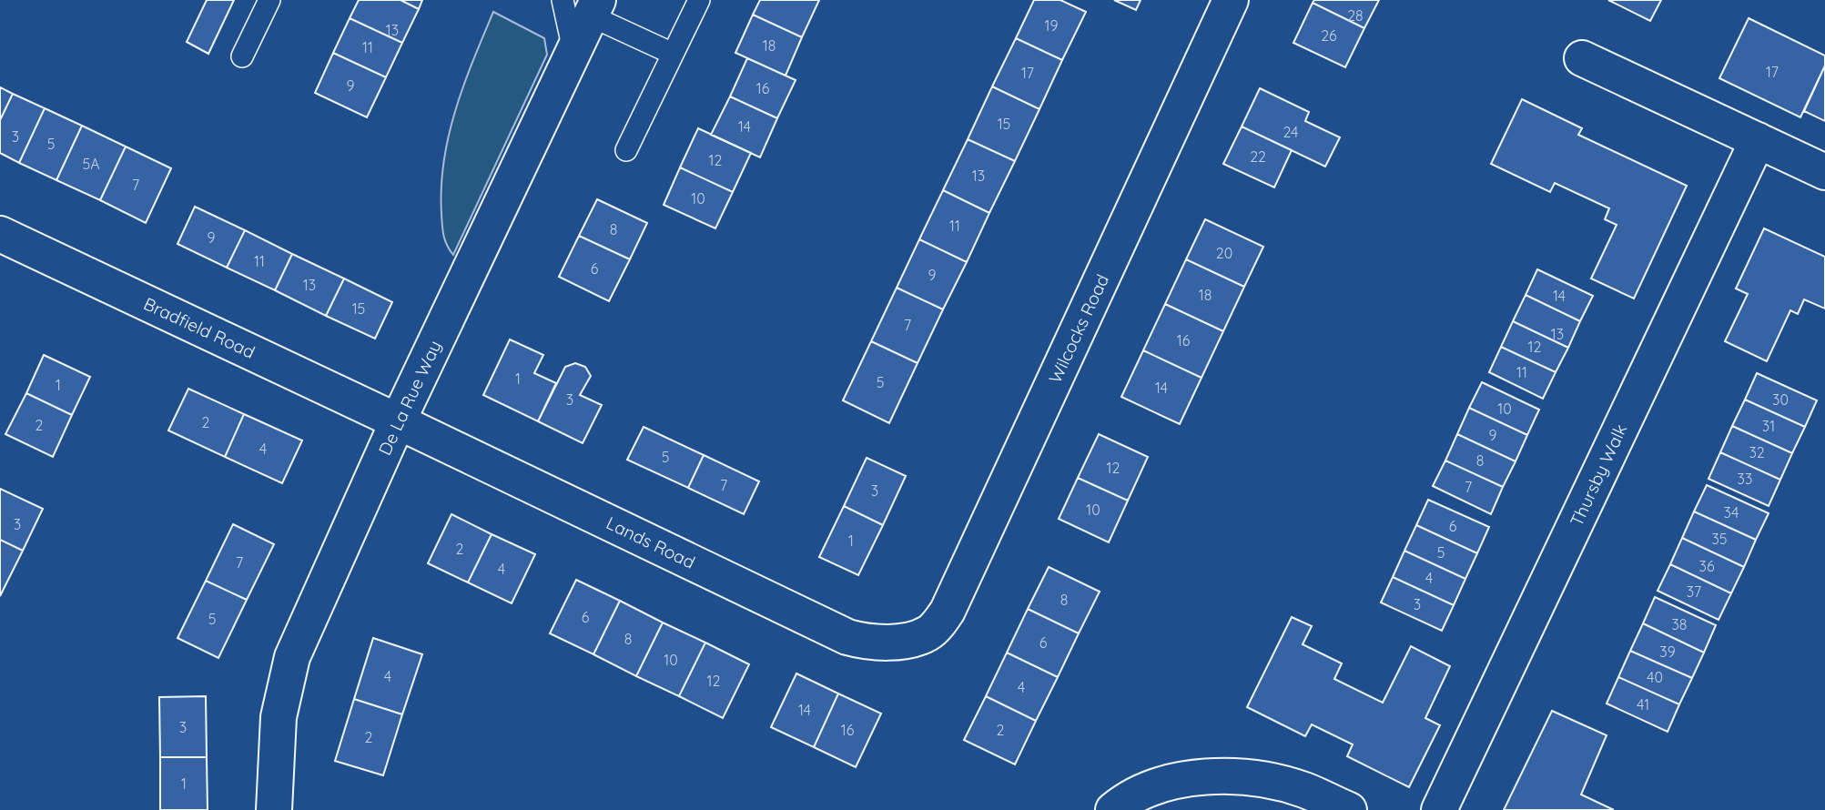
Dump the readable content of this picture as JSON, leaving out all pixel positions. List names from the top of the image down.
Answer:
{
  "streets": {
    "street": [
      "Bradfield Road",
      "Wilcocks Road",
      "De La Rue Way",
      "Thursby Walk",
      "Lands Road"
    ]
  },
  "crossings": [
    ["Bradfield Road", "De La Rue Way"],
    ["Bradfield Road", "Lands Road"],
    ["Wilcocks Road", "Lands Road"],
    ["De La Rue Way", "Lands Road"]
  ],
  "house_numbers": [
    "28",
    "19",
    "13",
    "26",
    "18",
    "11",
    "17",
    "17",
    "9",
    "16",
    "15",
    "14",
    "24",
    "3",
    "5",
    "22",
    "12",
    "5A",
    "13",
    "7",
    "10",
    "11",
    "8",
    "9",
    "20",
    "11",
    "6",
    "9",
    "13",
    "18",
    "14",
    "15",
    "7",
    "13",
    "16",
    "12",
    "11",
    "1",
    "5",
    "1",
    "14",
    "3",
    "30",
    "10",
    "2",
    "2",
    "31",
    "9",
    "4",
    "32",
    "5",
    "8",
    "12",
    "33",
    "7",
    "7",
    "3",
    "10",
    "34",
    "3",
    "6",
    "35",
    "1",
    "2",
    "5",
    "7",
    "36",
    "4",
    "4",
    "37",
    "8",
    "3",
    "6",
    "5",
    "38",
    "8",
    "6",
    "39",
    "10",
    "4",
    "40",
    "12",
    "4",
    "41",
    "14",
    "3",
    "16",
    "2",
    "2",
    "1"
  ]
}
